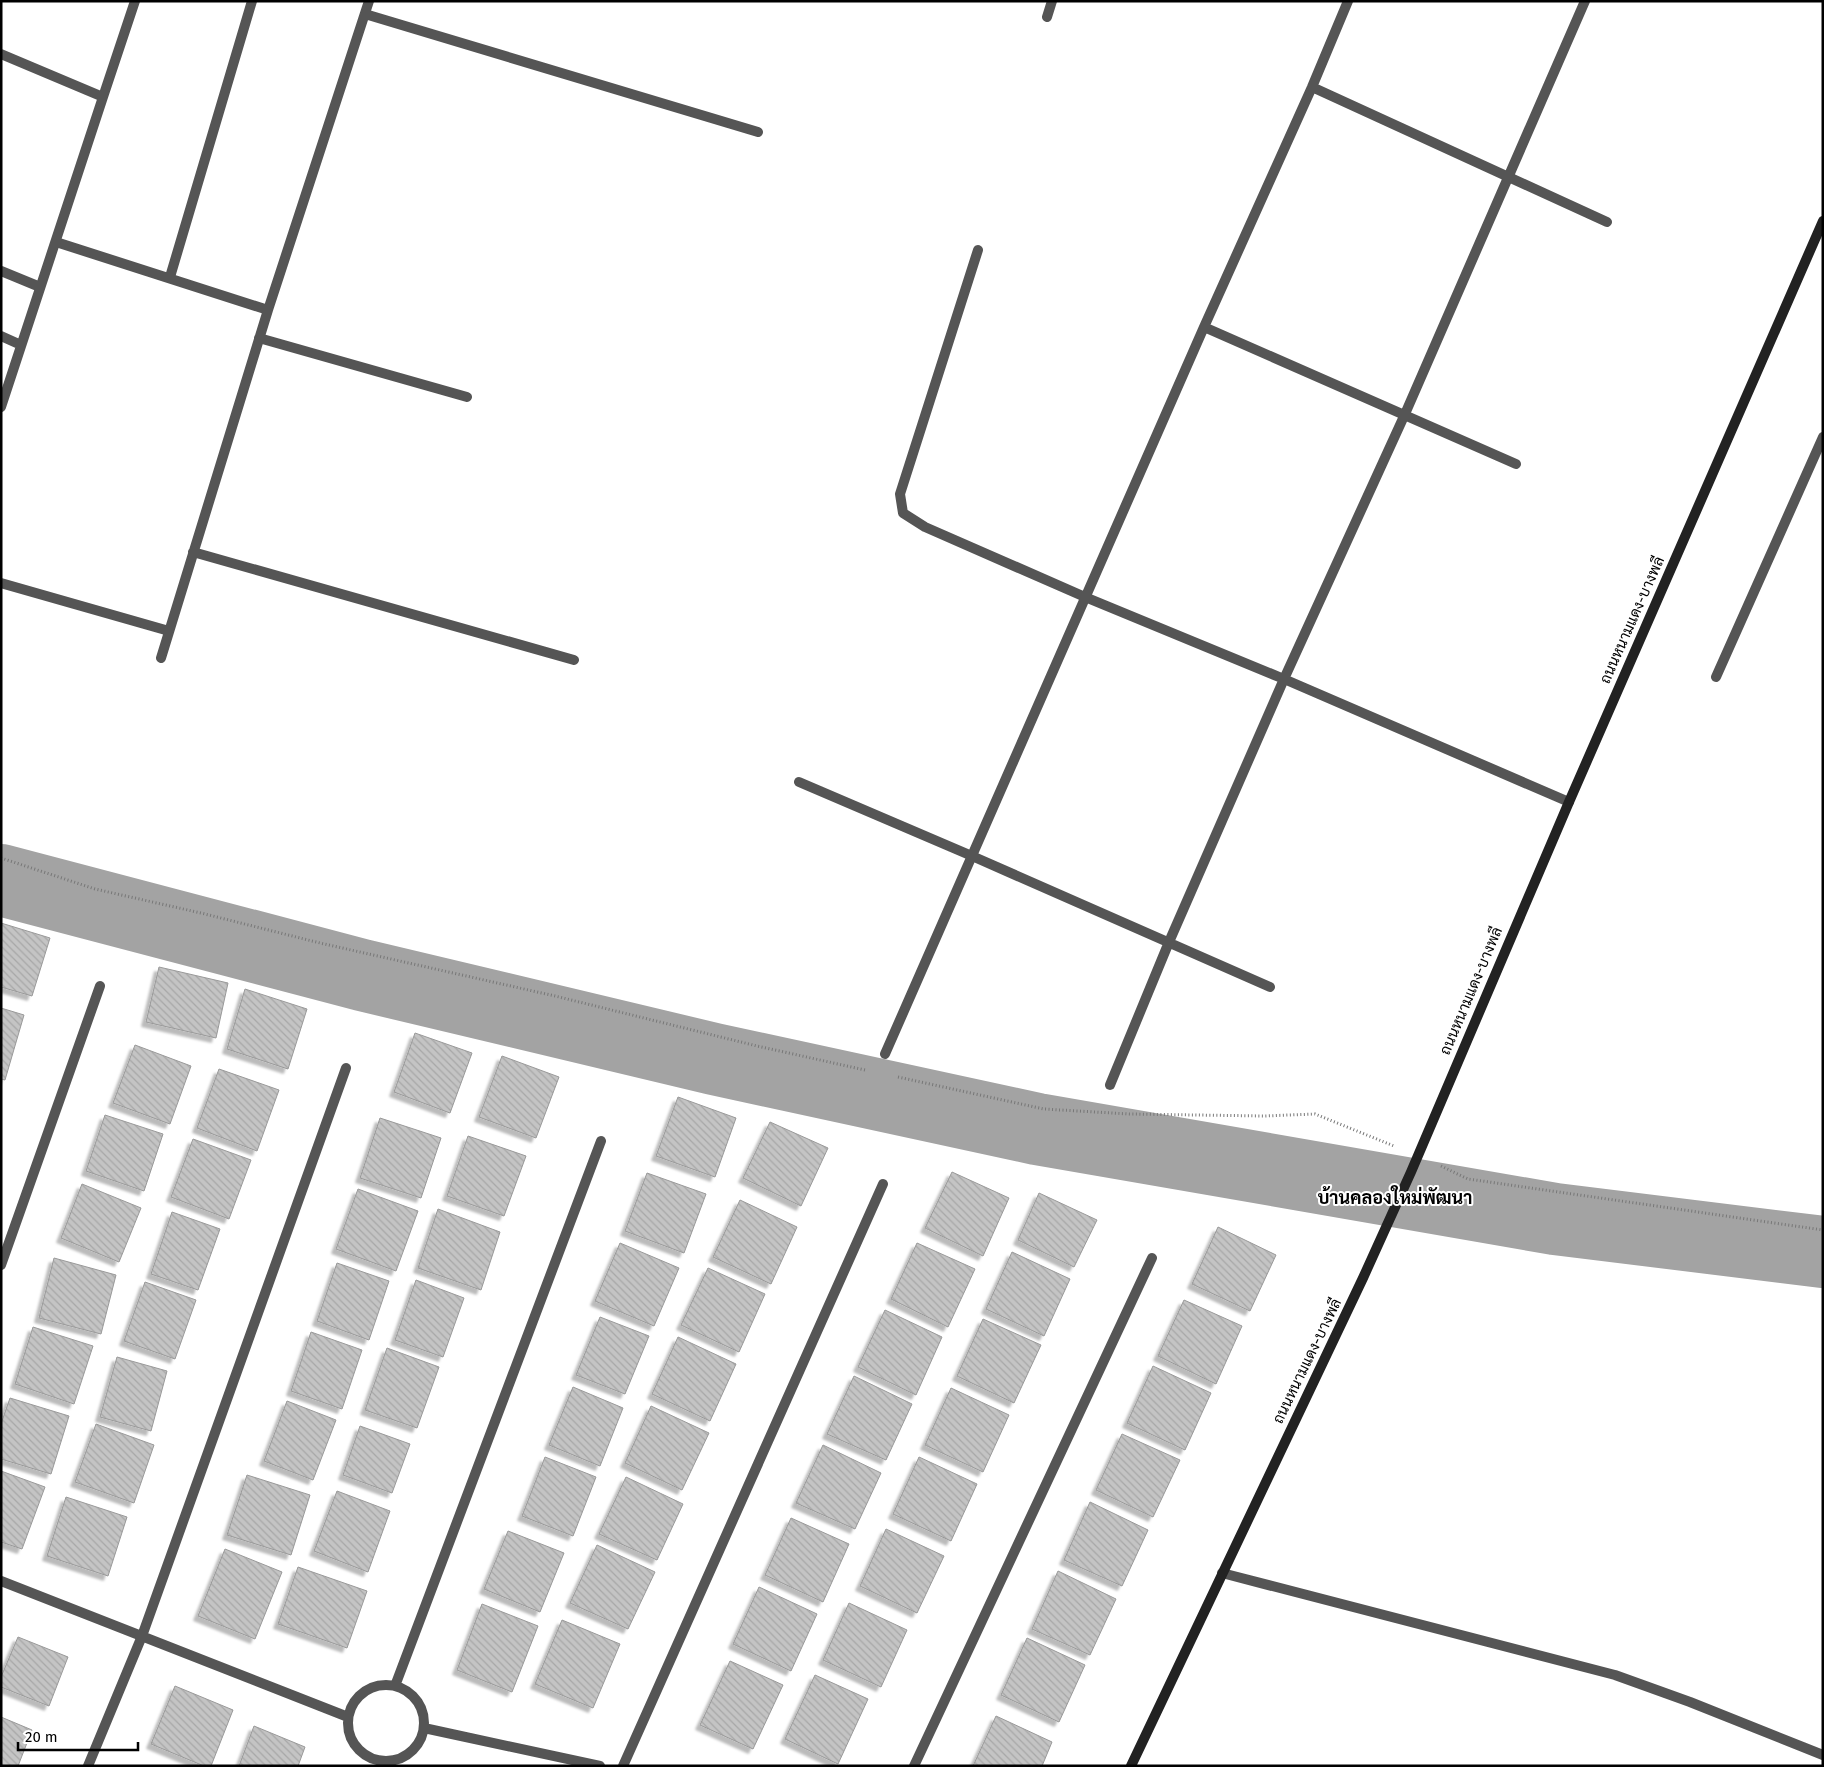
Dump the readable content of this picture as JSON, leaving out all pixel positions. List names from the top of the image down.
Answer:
{
  "streets": {
    "main road": ["ถนนหนามแดง-บางพลี"]
  },
  "districts": ["บ้านคลองใหม่พัฒนา"],
  "scale_bar": "20 m"
}
